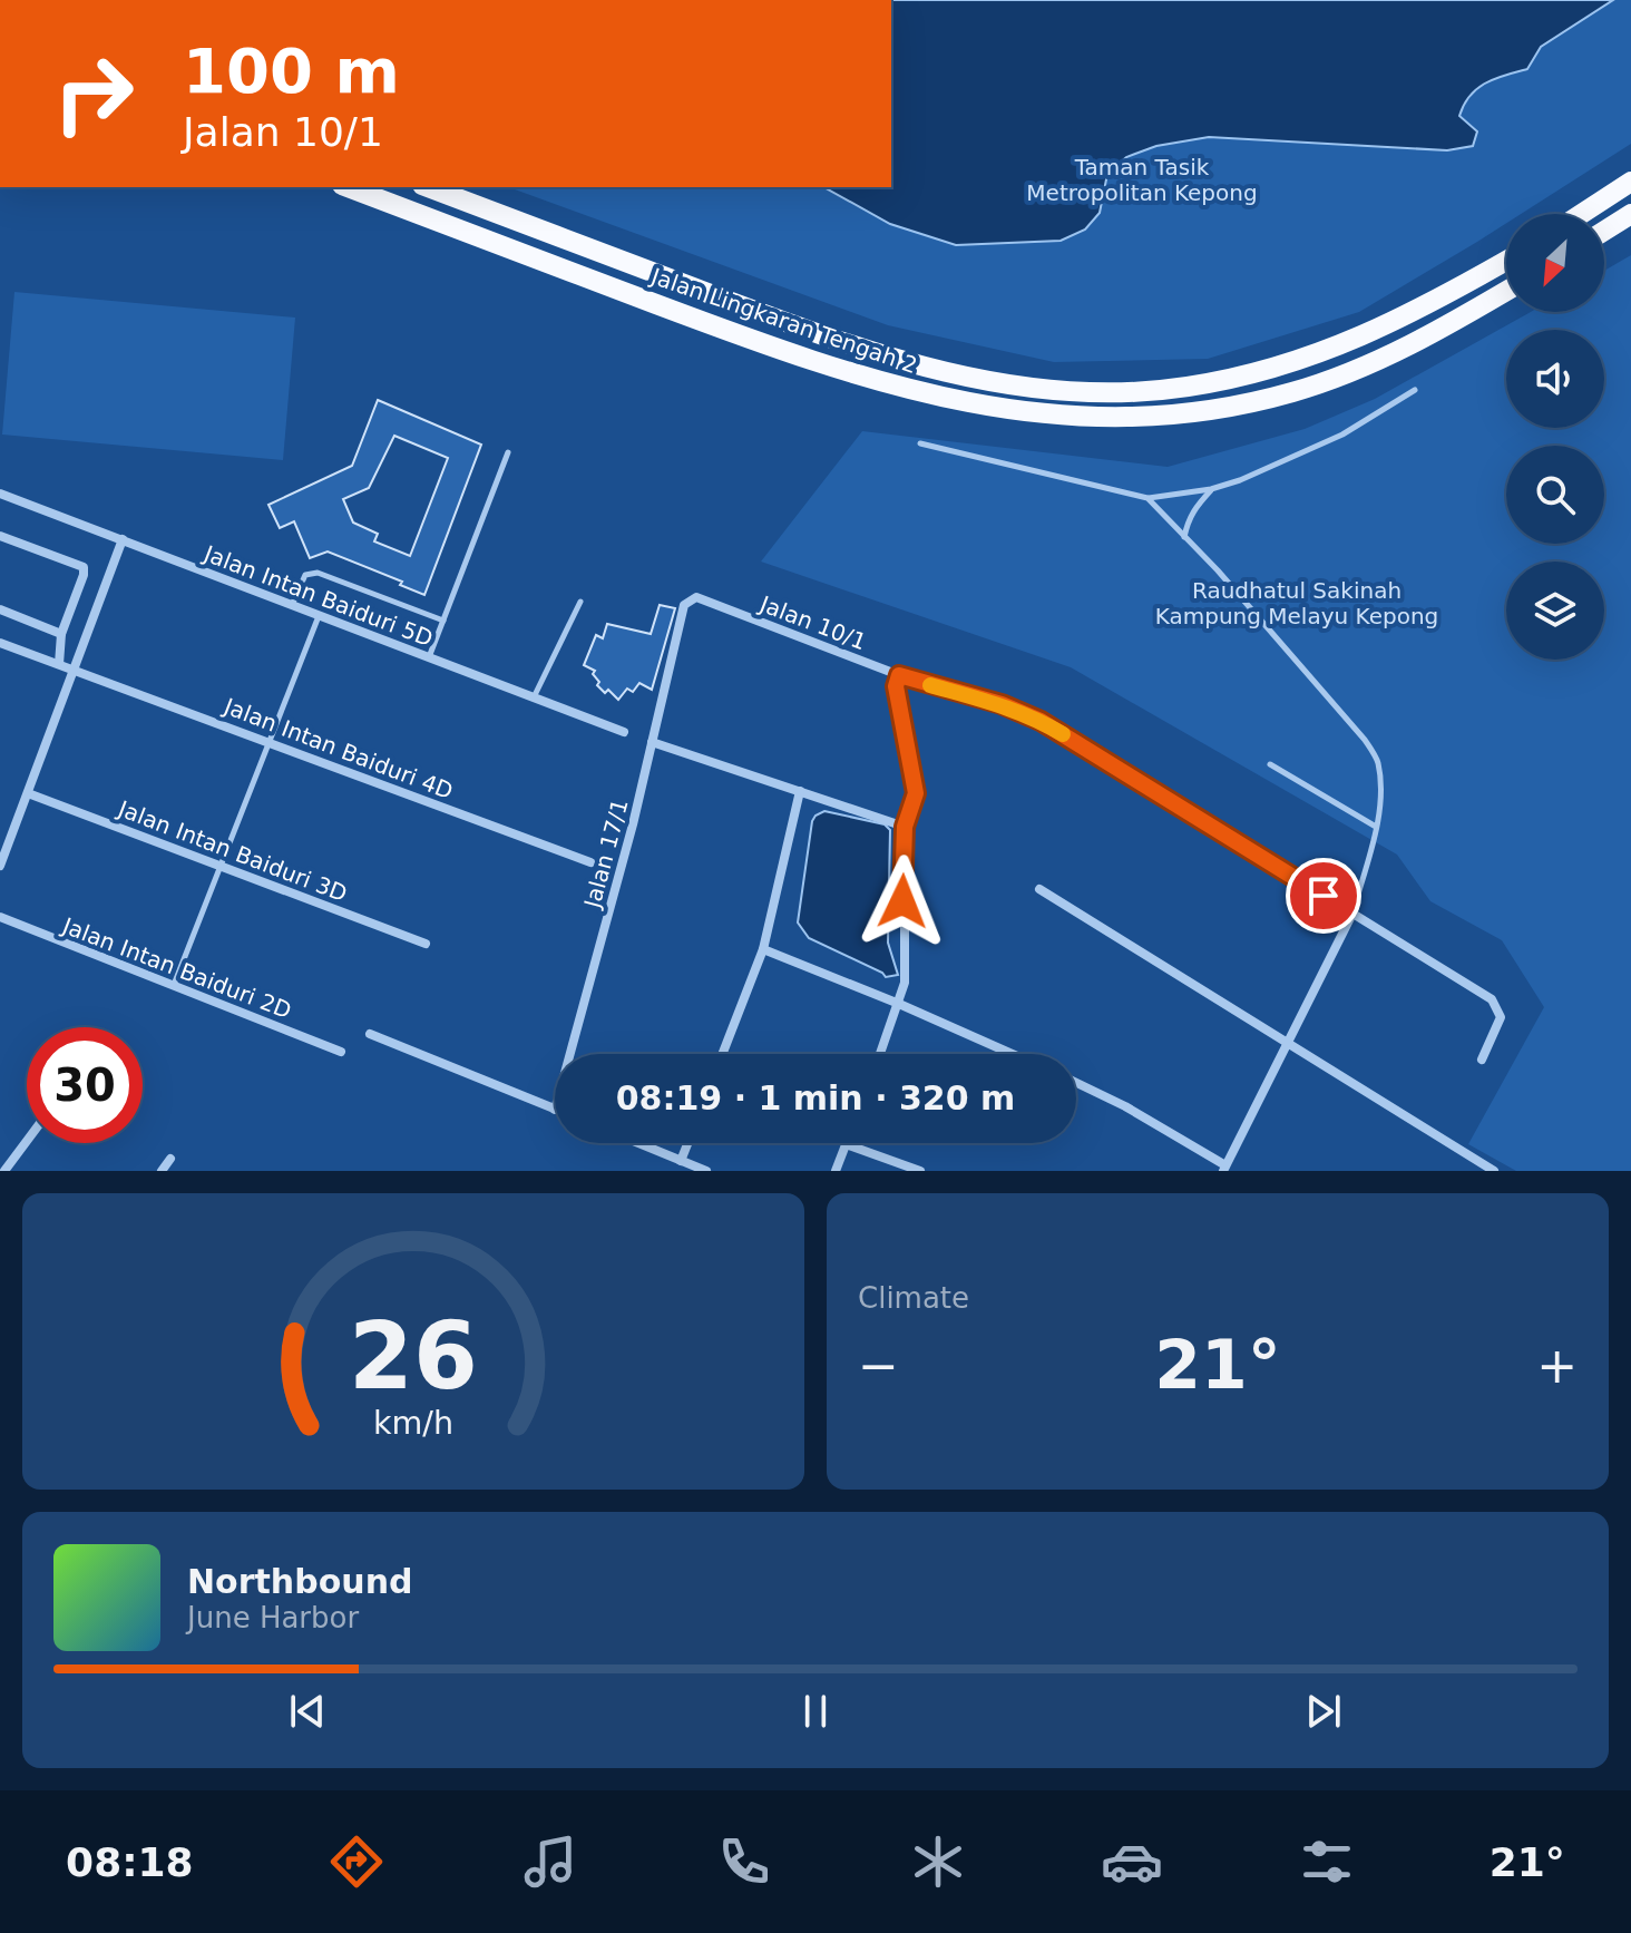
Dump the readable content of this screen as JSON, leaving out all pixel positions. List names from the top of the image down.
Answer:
{
  "streets": {
    "highway": ["Jalan Lingkaran Tengah 2"],
    "street": [
      "Jalan Intan Baiduri 5D",
      "Jalan 10/1",
      "Jalan Intan Baiduri 4D",
      "Jalan Intan Baiduri 3D",
      "Jalan 17/1",
      "Jalan Intan Baiduri 2D"
    ]
  },
  "crossings": [
    ["Jalan 10/1", "Jalan 17/1"]
  ],
  "parks": ["Taman Tasik Metropolitan Kepong", "Raudhatul Sakinah Kampung Melayu Kepong"],
  "north": "bottom left",
  "page": {
    "turn": ["100 m", "Jalan 10/1"],
    "limit": "30",
    "trip": "08:19 · 1 min · 320 m",
    "tile": "Climate",
    "heat": ["−", "21°", "+"],
    "song": ["Northbound", "June Harbor"],
    "tabs": ["08:18", "21°"],
    "gauge": ["26", "km/h"]
  }
}
